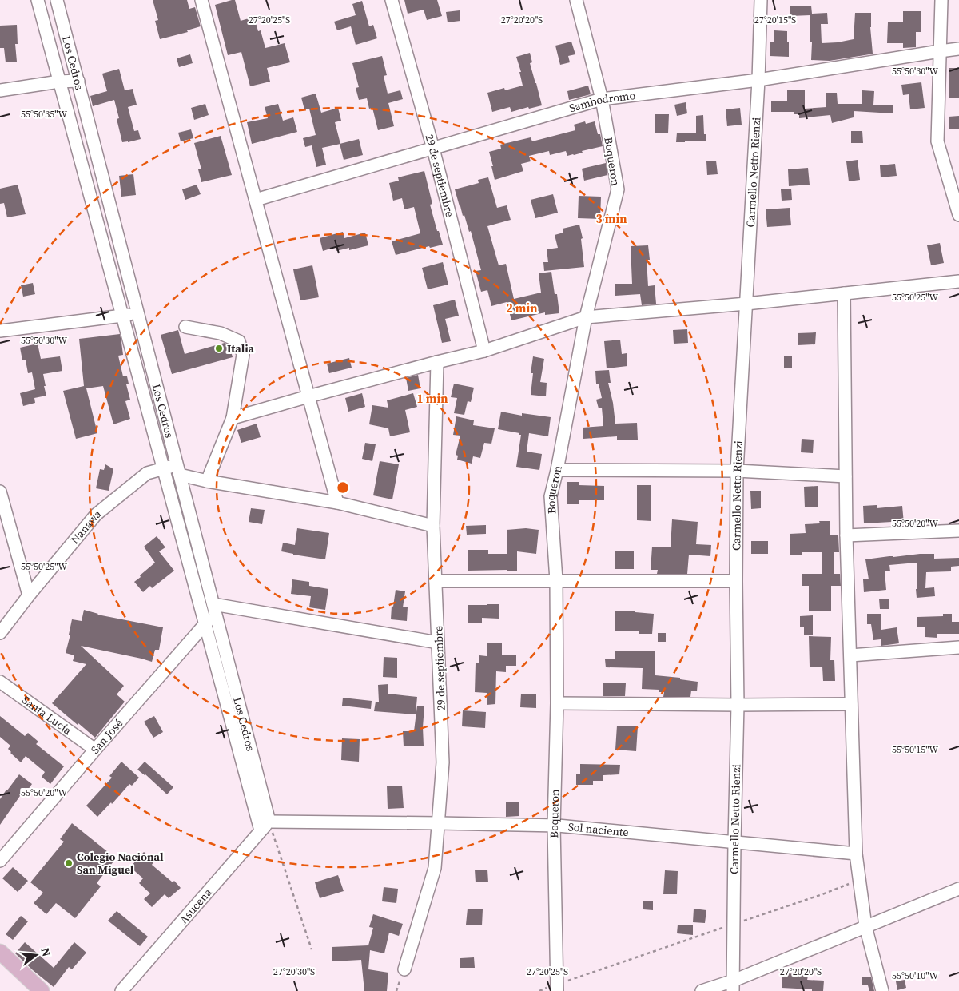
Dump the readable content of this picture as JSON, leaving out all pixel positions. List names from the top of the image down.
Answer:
{
  "streets": {
    "street": [
      "Los Cedros",
      "Sambodromo",
      "Boqueron",
      "Carmello Netto Rienzi",
      "29 de septiembre",
      "Nanawa",
      "Santa Lucía",
      "San José",
      "Sol naciente",
      "Asucena"
    ]
  },
  "crossings": [
    ["Los Cedros", "Nanawa"],
    ["Los Cedros", "San José"],
    ["Los Cedros", "Sol naciente"],
    ["Los Cedros", "Asucena"],
    ["Sambodromo", "Boqueron"],
    ["Sambodromo", "Carmello Netto Rienzi"],
    ["Sambodromo", "29 de septiembre"],
    ["Boqueron", "Sol naciente"],
    ["Carmello Netto Rienzi", "Sol naciente"],
    ["29 de septiembre", "Sol naciente"],
    ["Santa Lucía", "San José"],
    ["Sol naciente", "Asucena"]
  ],
  "places": ["Italia", "Colegio Nacional San Miguel"],
  "north": "right",
  "coordinates": [
    "27°20'25\"S",
    "27°20'20\"S",
    "27°20'15\"S",
    "55°50'30\"W",
    "55°50'35\"W",
    "55°50'25\"W",
    "55°50'20\"W",
    "55°50'15\"W",
    "27°20'30\"S",
    "55°50'10\"W"
  ],
  "rings": ["3 min", "2 min", "1 min"]
}
